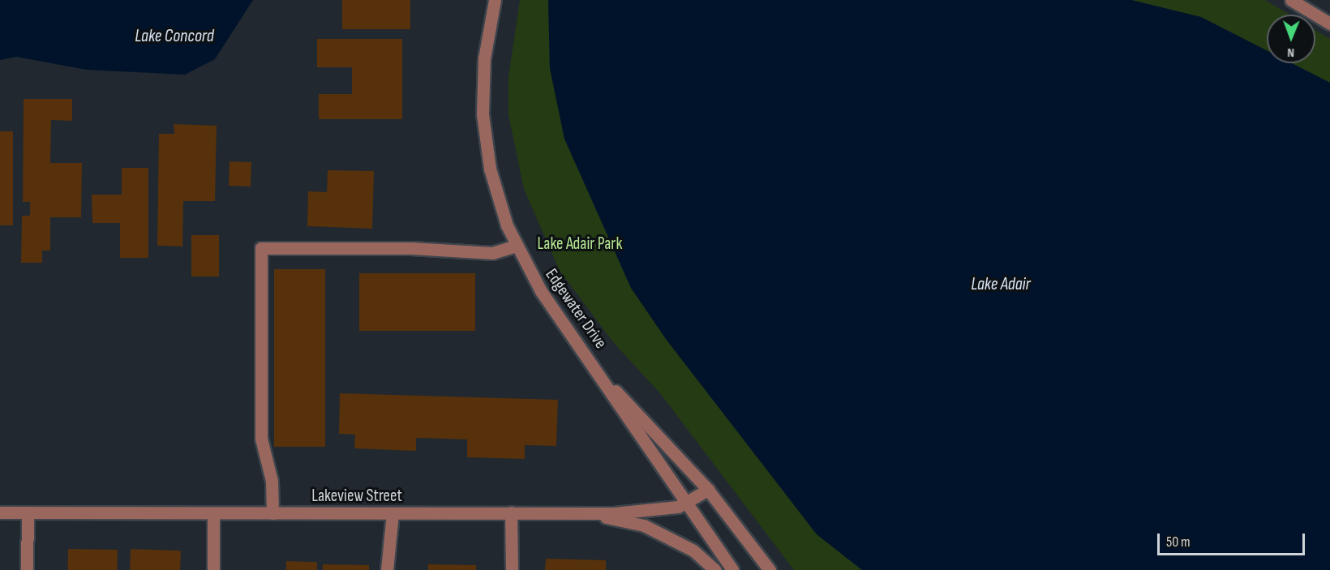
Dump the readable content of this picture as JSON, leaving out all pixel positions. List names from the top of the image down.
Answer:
{
  "streets": {
    "street": ["Edgewater Drive", "Lakeview Street"]
  },
  "crossings": [
    ["Edgewater Drive", "Lakeview Street"]
  ],
  "water": ["Lake Concord", "Lake Adair"],
  "parks": ["Lake Adair Park"],
  "scale_bar": "50 m",
  "north": "bottom"
}
